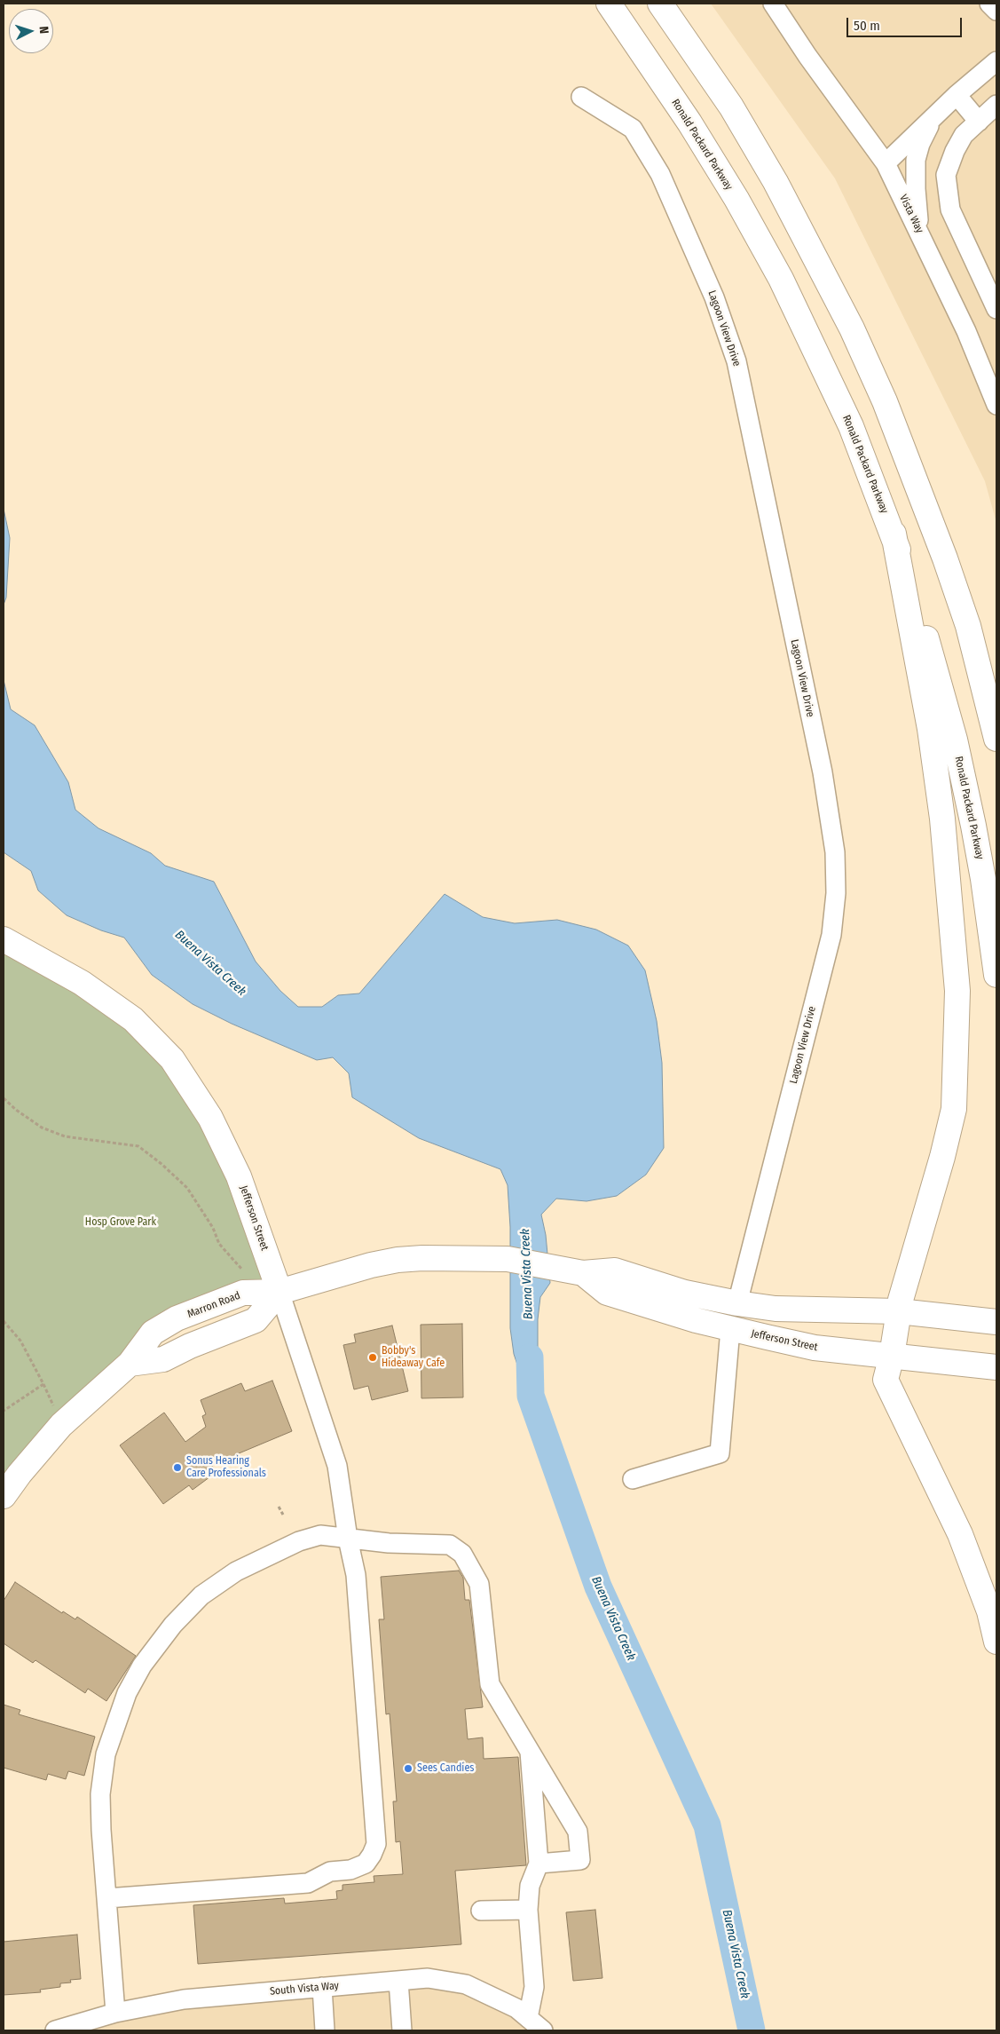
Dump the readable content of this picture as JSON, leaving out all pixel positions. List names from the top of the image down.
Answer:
{
  "streets": {
    "main road": ["Ronald Packard Parkway", "Jefferson Street", "Marron Road"],
    "street": ["Vista Way", "Lagoon View Drive", "South Vista Way"]
  },
  "crossings": [
    ["Lagoon View Drive", "Jefferson Street"],
    ["Jefferson Street", "Marron Road"]
  ],
  "water": ["Buena Vista Creek"],
  "parks": ["Hosp Grove Park"],
  "places": ["Bobby's Hideaway Cafe", "Sonus Hearing Care Professionals", "Sees Candies"],
  "scale_bar": "50 m",
  "north": "right"
}
